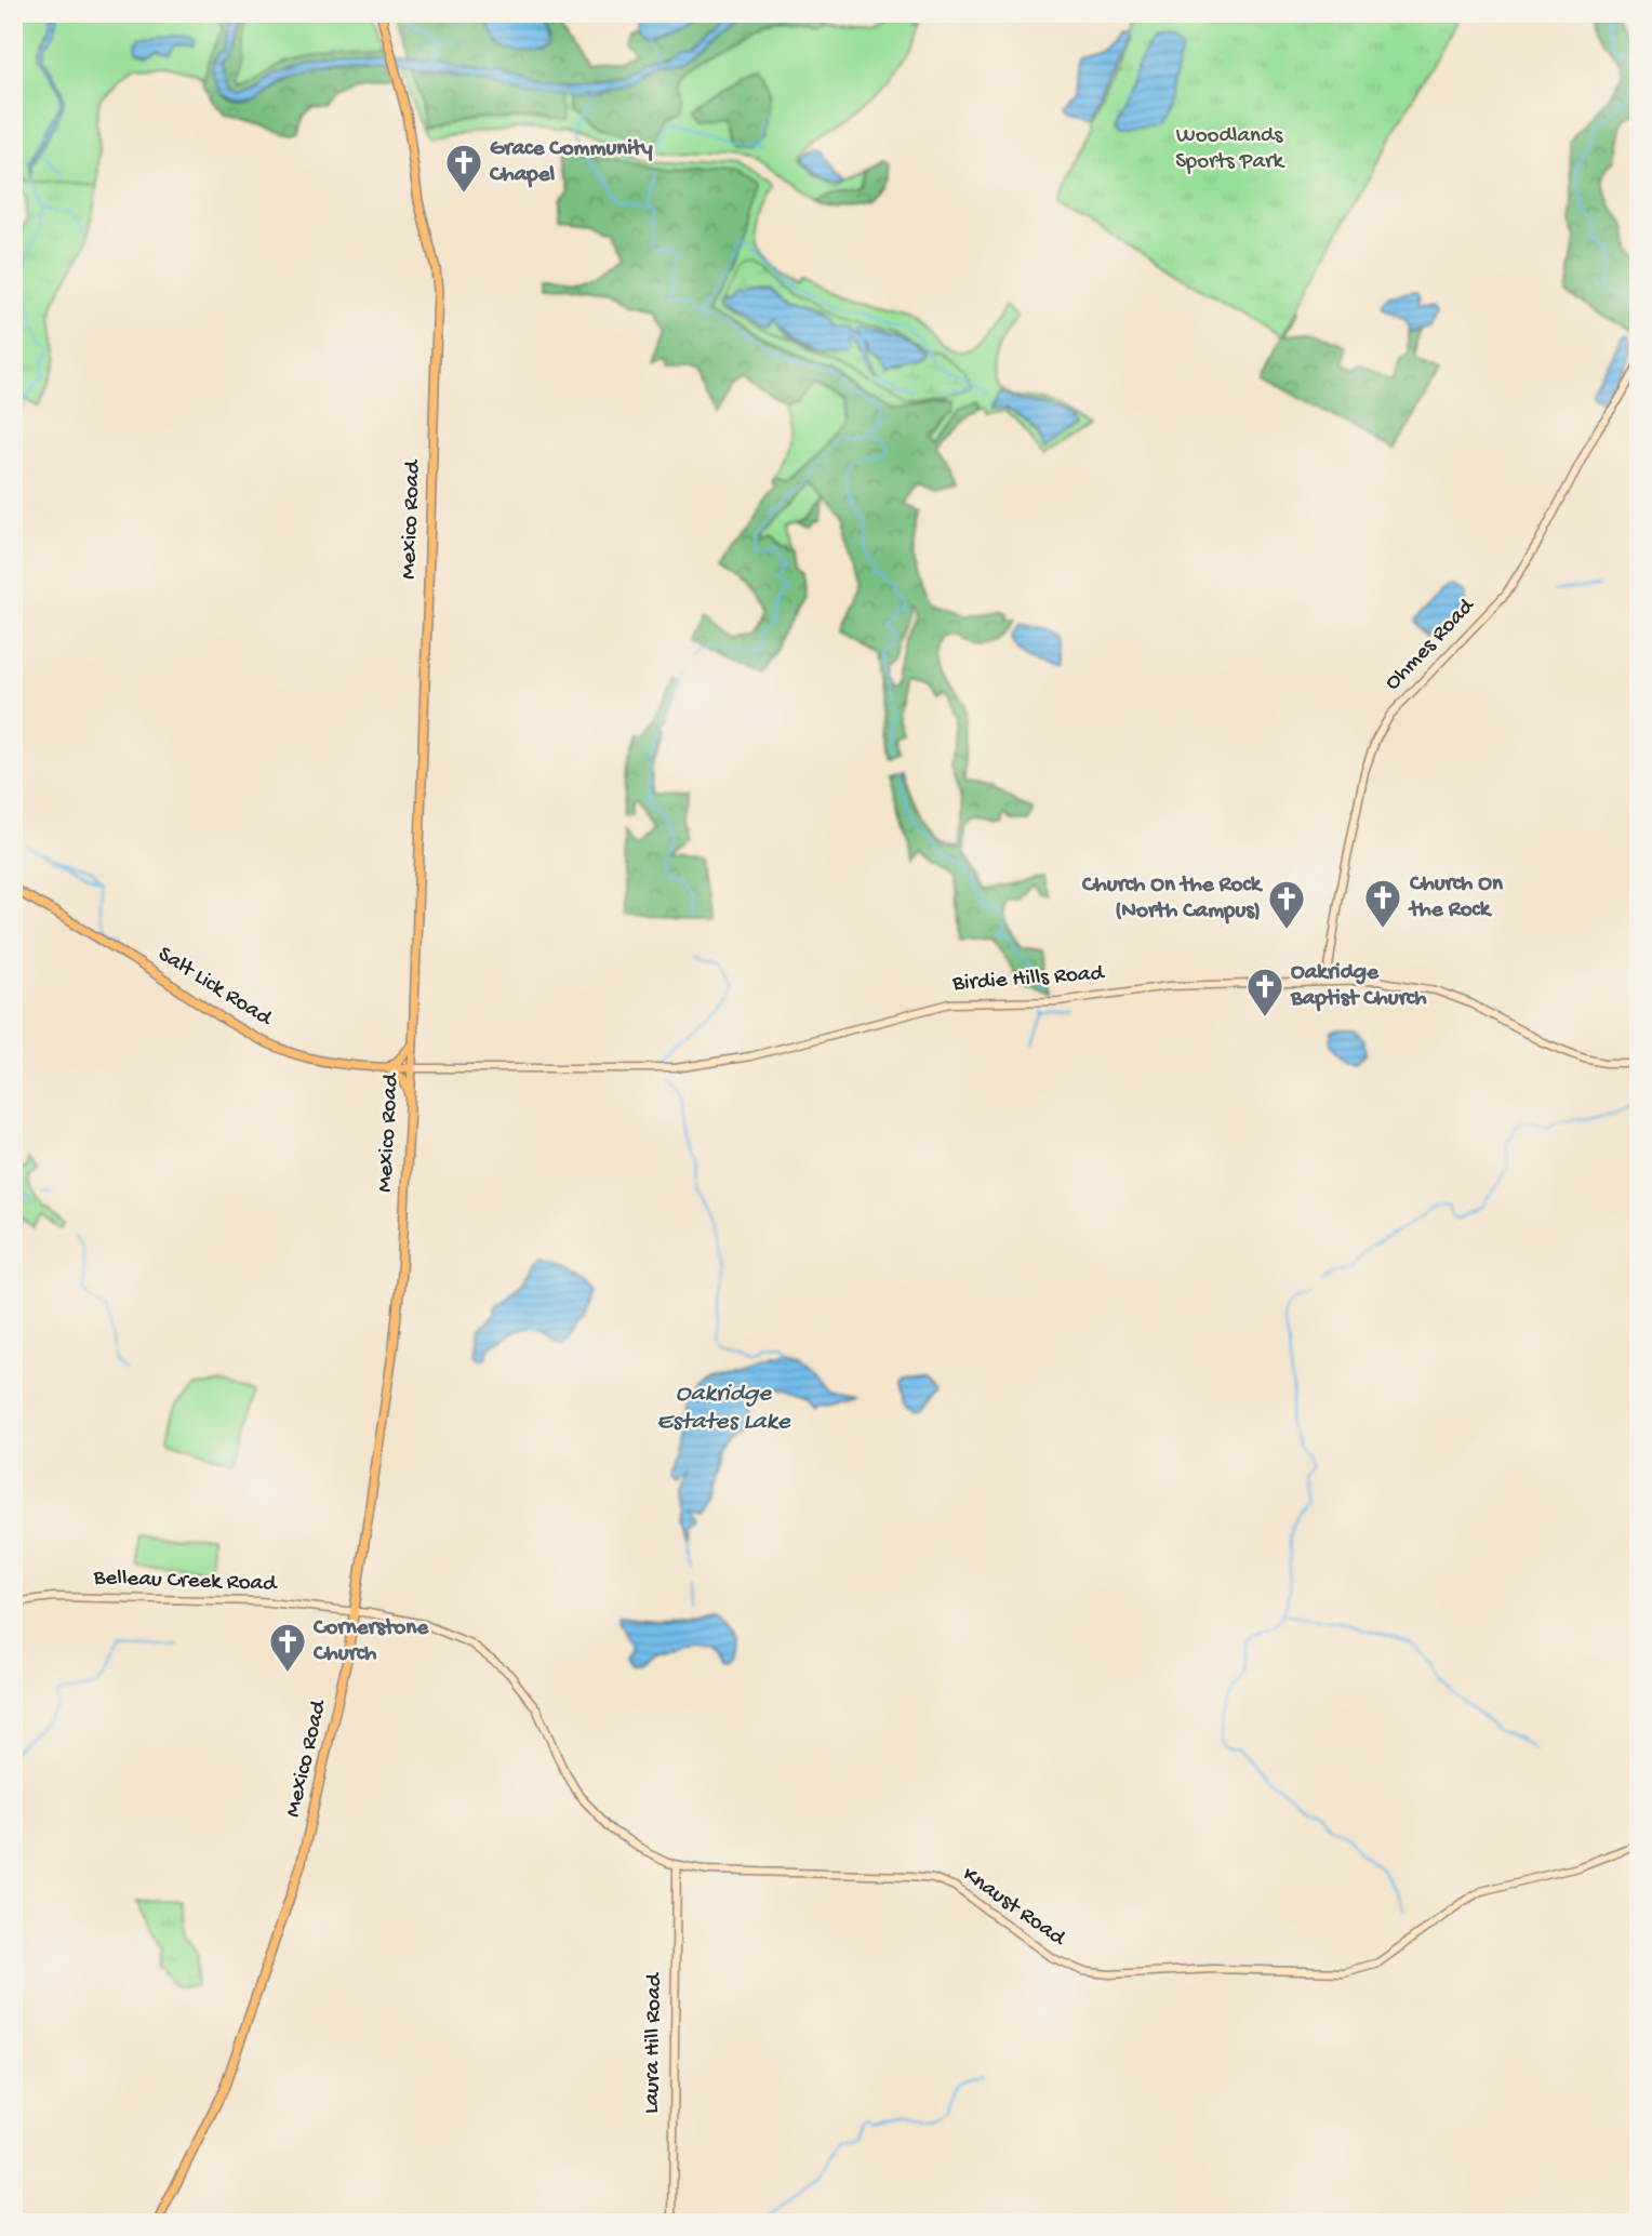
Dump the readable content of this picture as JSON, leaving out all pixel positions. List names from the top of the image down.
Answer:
{
  "streets": {
    "main road": [
      "Mexico Road",
      "Ohmes Road",
      "Birdie Hills Road",
      "Salt Lick Road",
      "Belleau Creek Road",
      "Knaust Road",
      "Laura Hill Road"
    ]
  },
  "crossings": [
    ["Mexico Road", "Birdie Hills Road"],
    ["Mexico Road", "Salt Lick Road"],
    ["Mexico Road", "Belleau Creek Road"],
    ["Mexico Road", "Knaust Road"],
    ["Ohmes Road", "Birdie Hills Road"],
    ["Birdie Hills Road", "Salt Lick Road"],
    ["Belleau Creek Road", "Knaust Road"],
    ["Knaust Road", "Laura Hill Road"]
  ],
  "water": ["Oakridge Estates Lake"],
  "parks": ["Woodlands Sports Park"],
  "places": {
    "church": [
      "Grace Community Chapel",
      "Church On the Rock",
      "Church On the Rock (North Campus)",
      "Oakridge Baptist Church",
      "Cornerstone Church"
    ]
  }
}
